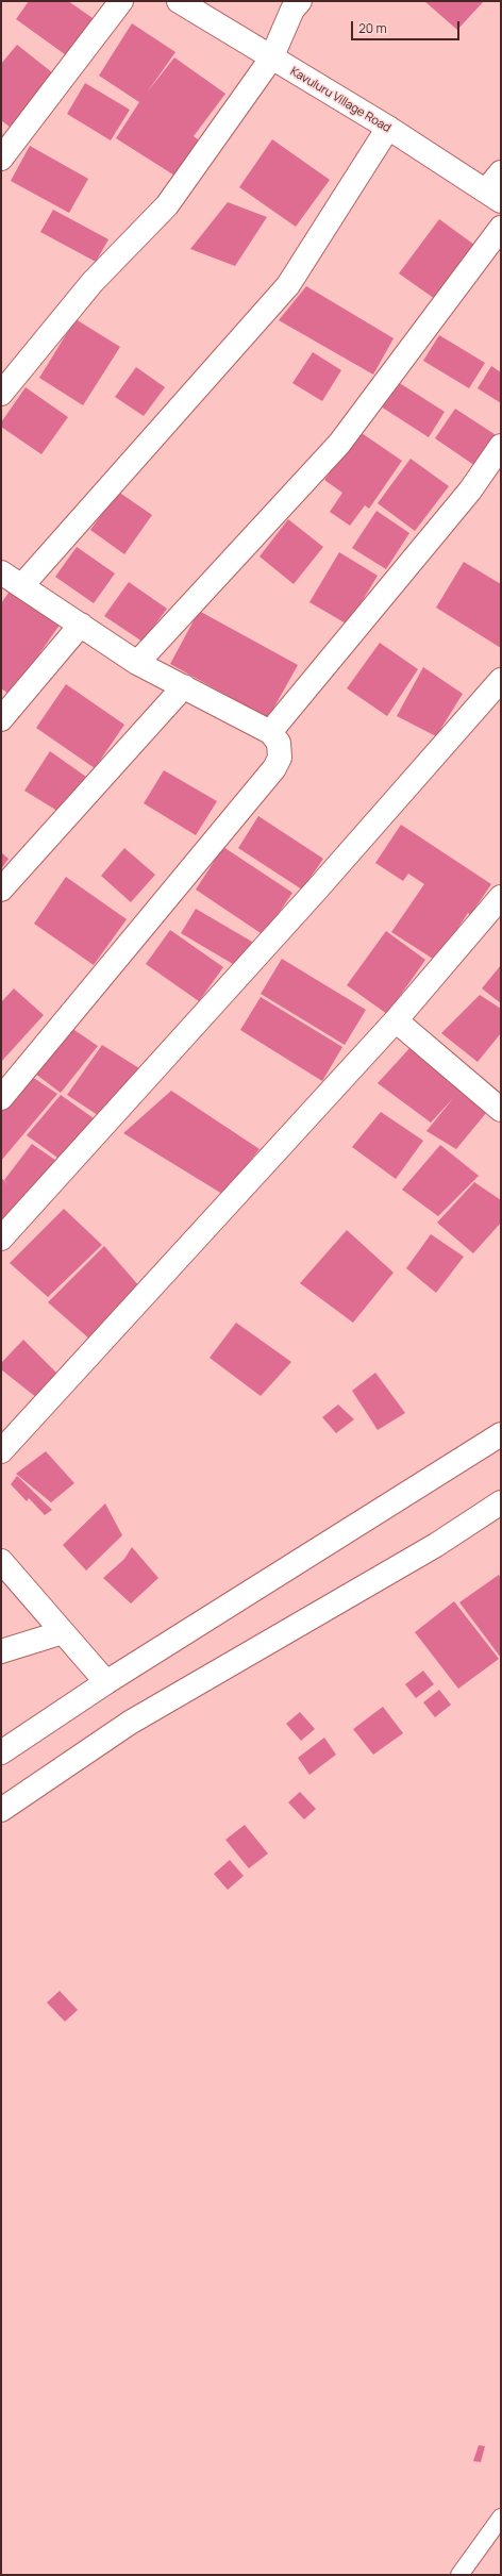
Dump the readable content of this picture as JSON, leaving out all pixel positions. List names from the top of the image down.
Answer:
{
  "streets": {
    "main road": ["Kavuluru Village Road"]
  },
  "scale_bar": "20 m"
}
